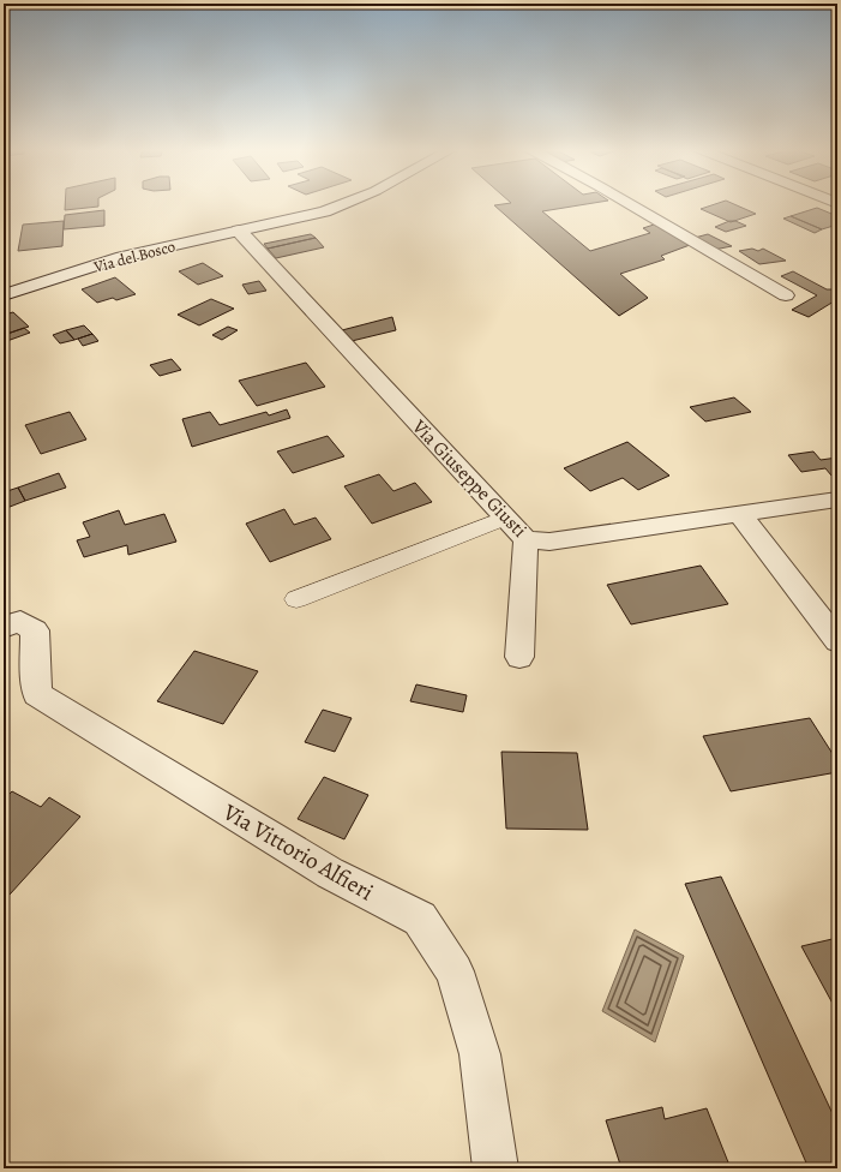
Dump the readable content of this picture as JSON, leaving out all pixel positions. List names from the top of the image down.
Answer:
{
  "streets": {
    "street": ["Via del Bosco", "Via Giuseppe Giusti", "Via Vittorio Alfieri"]
  },
  "crossings": [
    ["Via del Bosco", "Via Giuseppe Giusti"]
  ]
}
